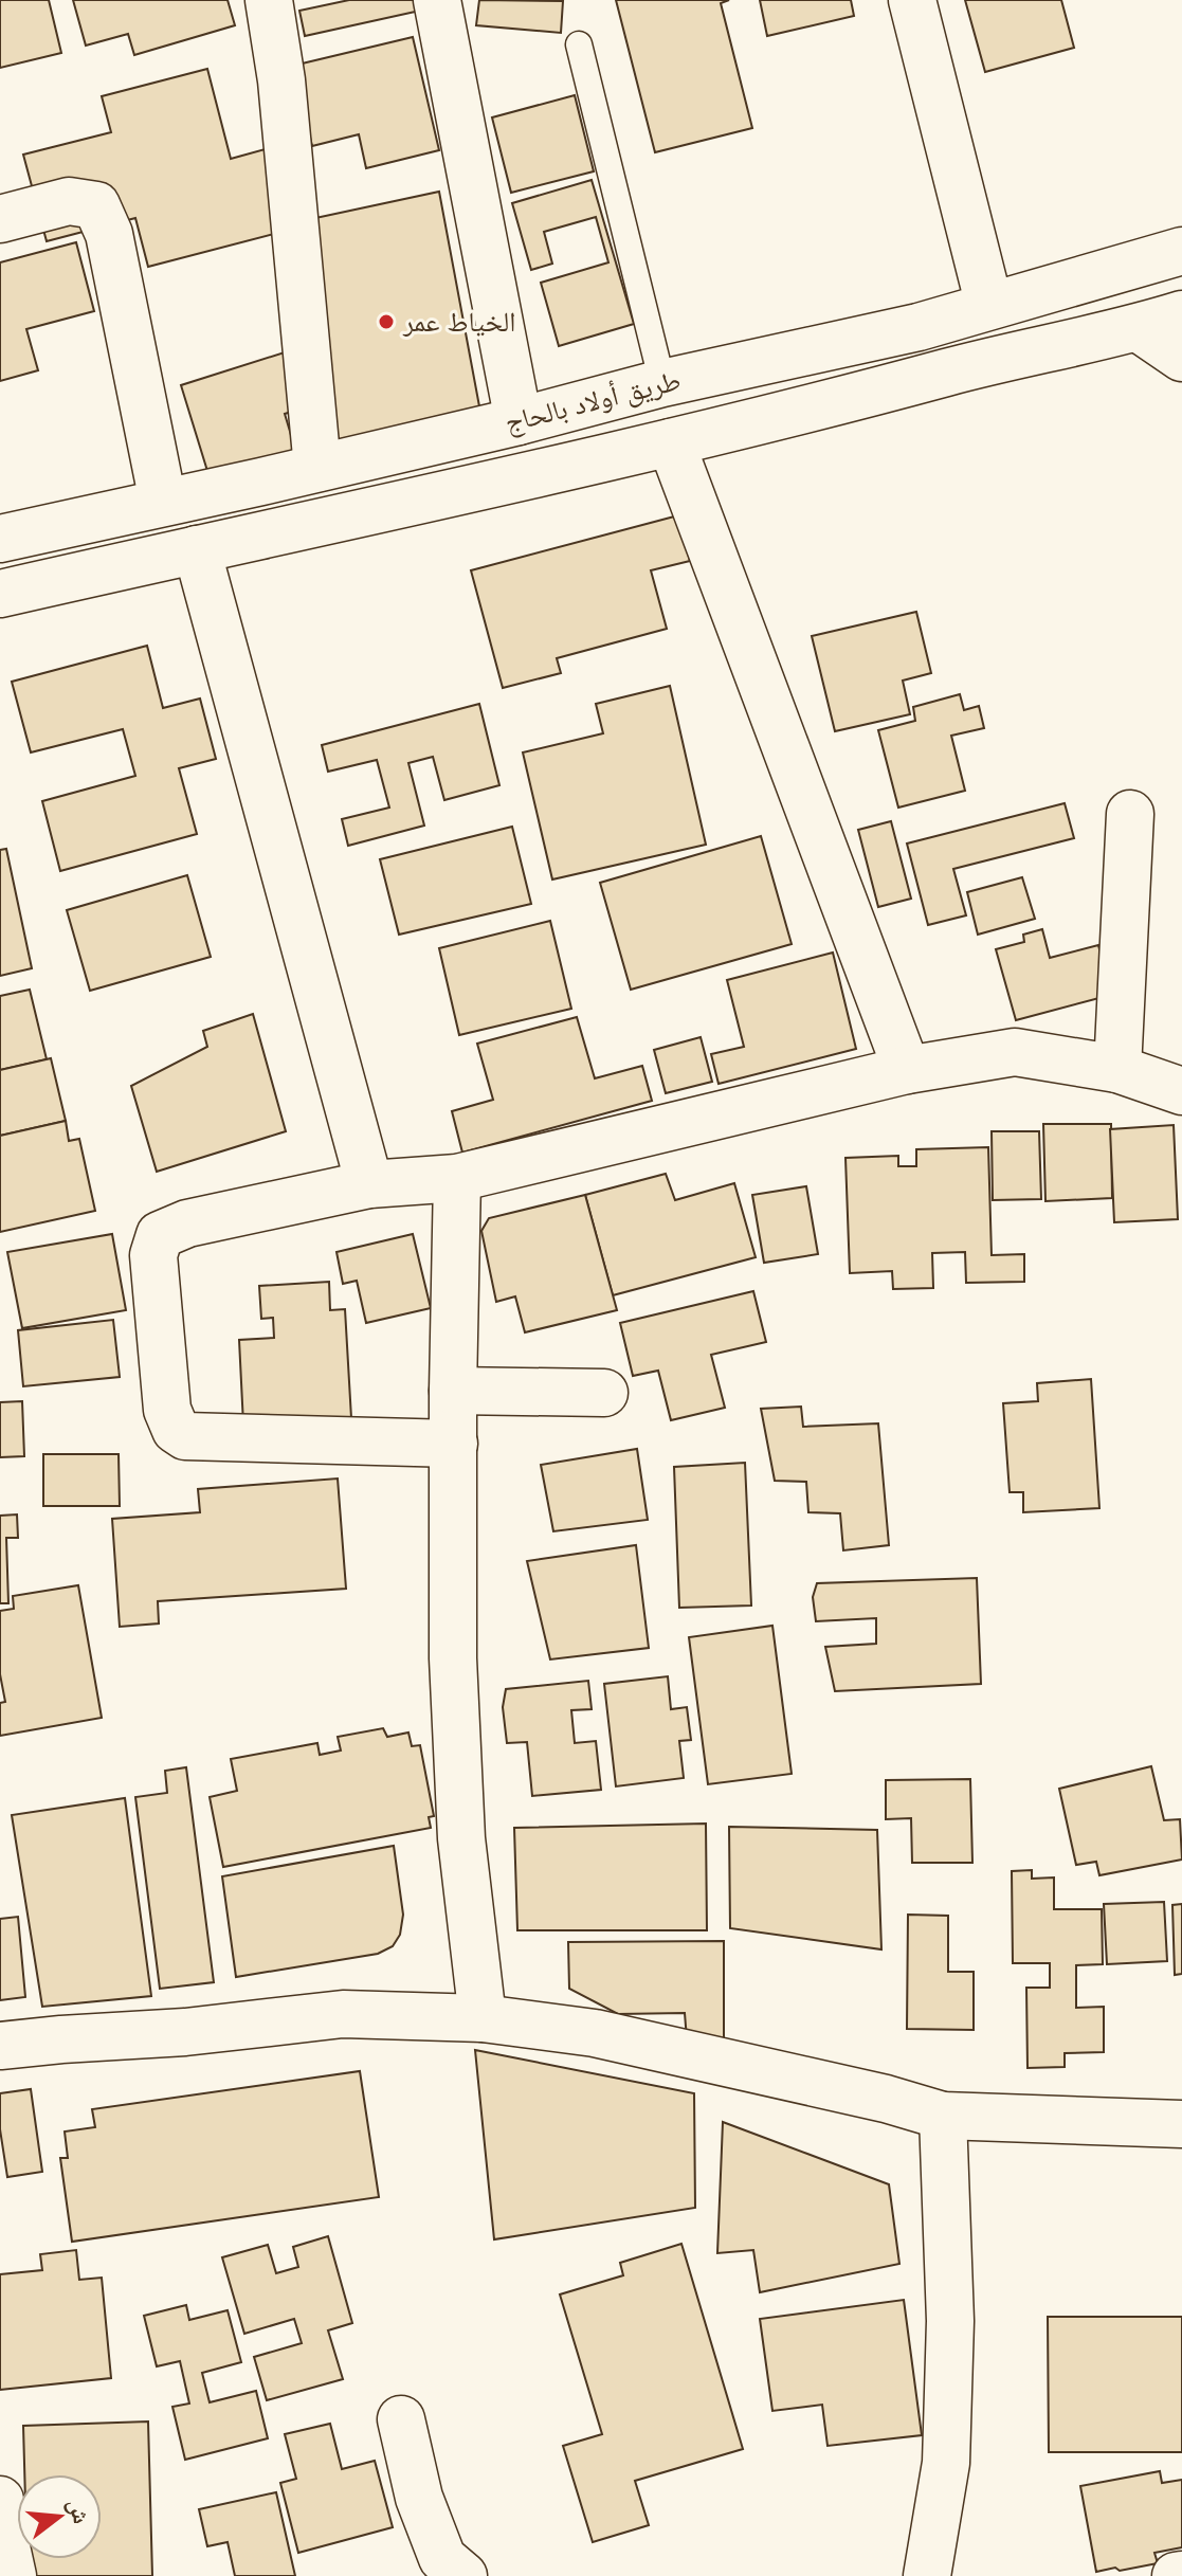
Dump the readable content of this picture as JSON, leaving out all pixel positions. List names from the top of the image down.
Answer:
{
  "streets": {
    "street": ["طريق أولاد بالحاج"]
  },
  "places": ["الخياط عمر"],
  "north": "right"
}
